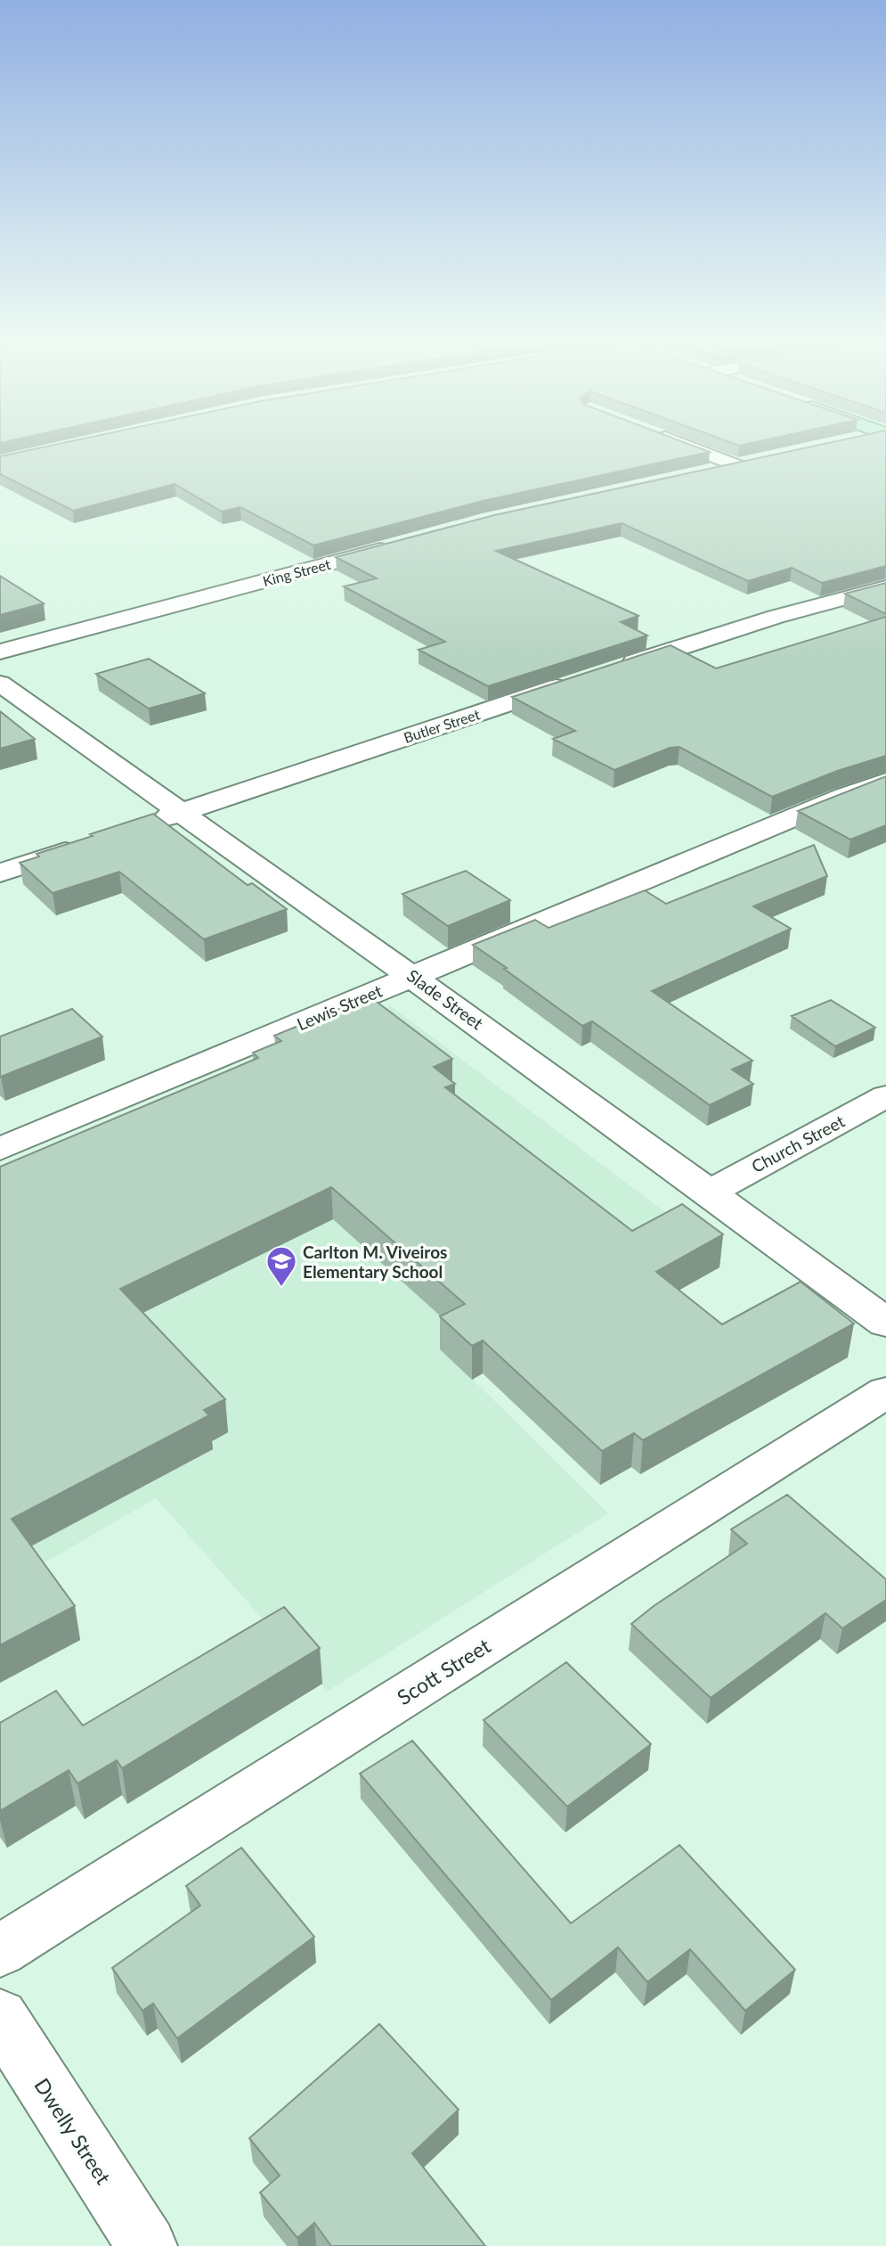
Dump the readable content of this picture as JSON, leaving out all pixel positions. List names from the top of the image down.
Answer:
{
  "streets": {
    "street": [
      "King Street",
      "Butler Street",
      "Slade Street",
      "Lewis Street",
      "Church Street",
      "Scott Street",
      "Dwelly Street"
    ]
  },
  "crossings": [
    ["Butler Street", "Slade Street"],
    ["Slade Street", "Lewis Street"],
    ["Slade Street", "Church Street"]
  ],
  "places": {
    "school or university": ["Carlton M. Viveiros Elementary School"]
  }
}
